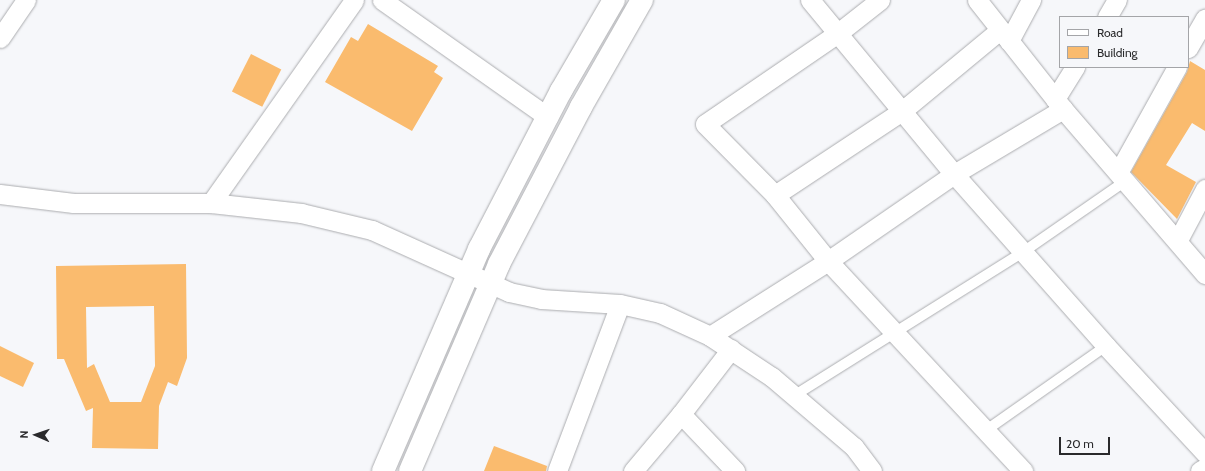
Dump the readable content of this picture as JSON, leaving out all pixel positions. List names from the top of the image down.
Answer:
{
  "legend": ["Road", "Building"],
  "scale_bar": "20 m",
  "north": "left"
}
